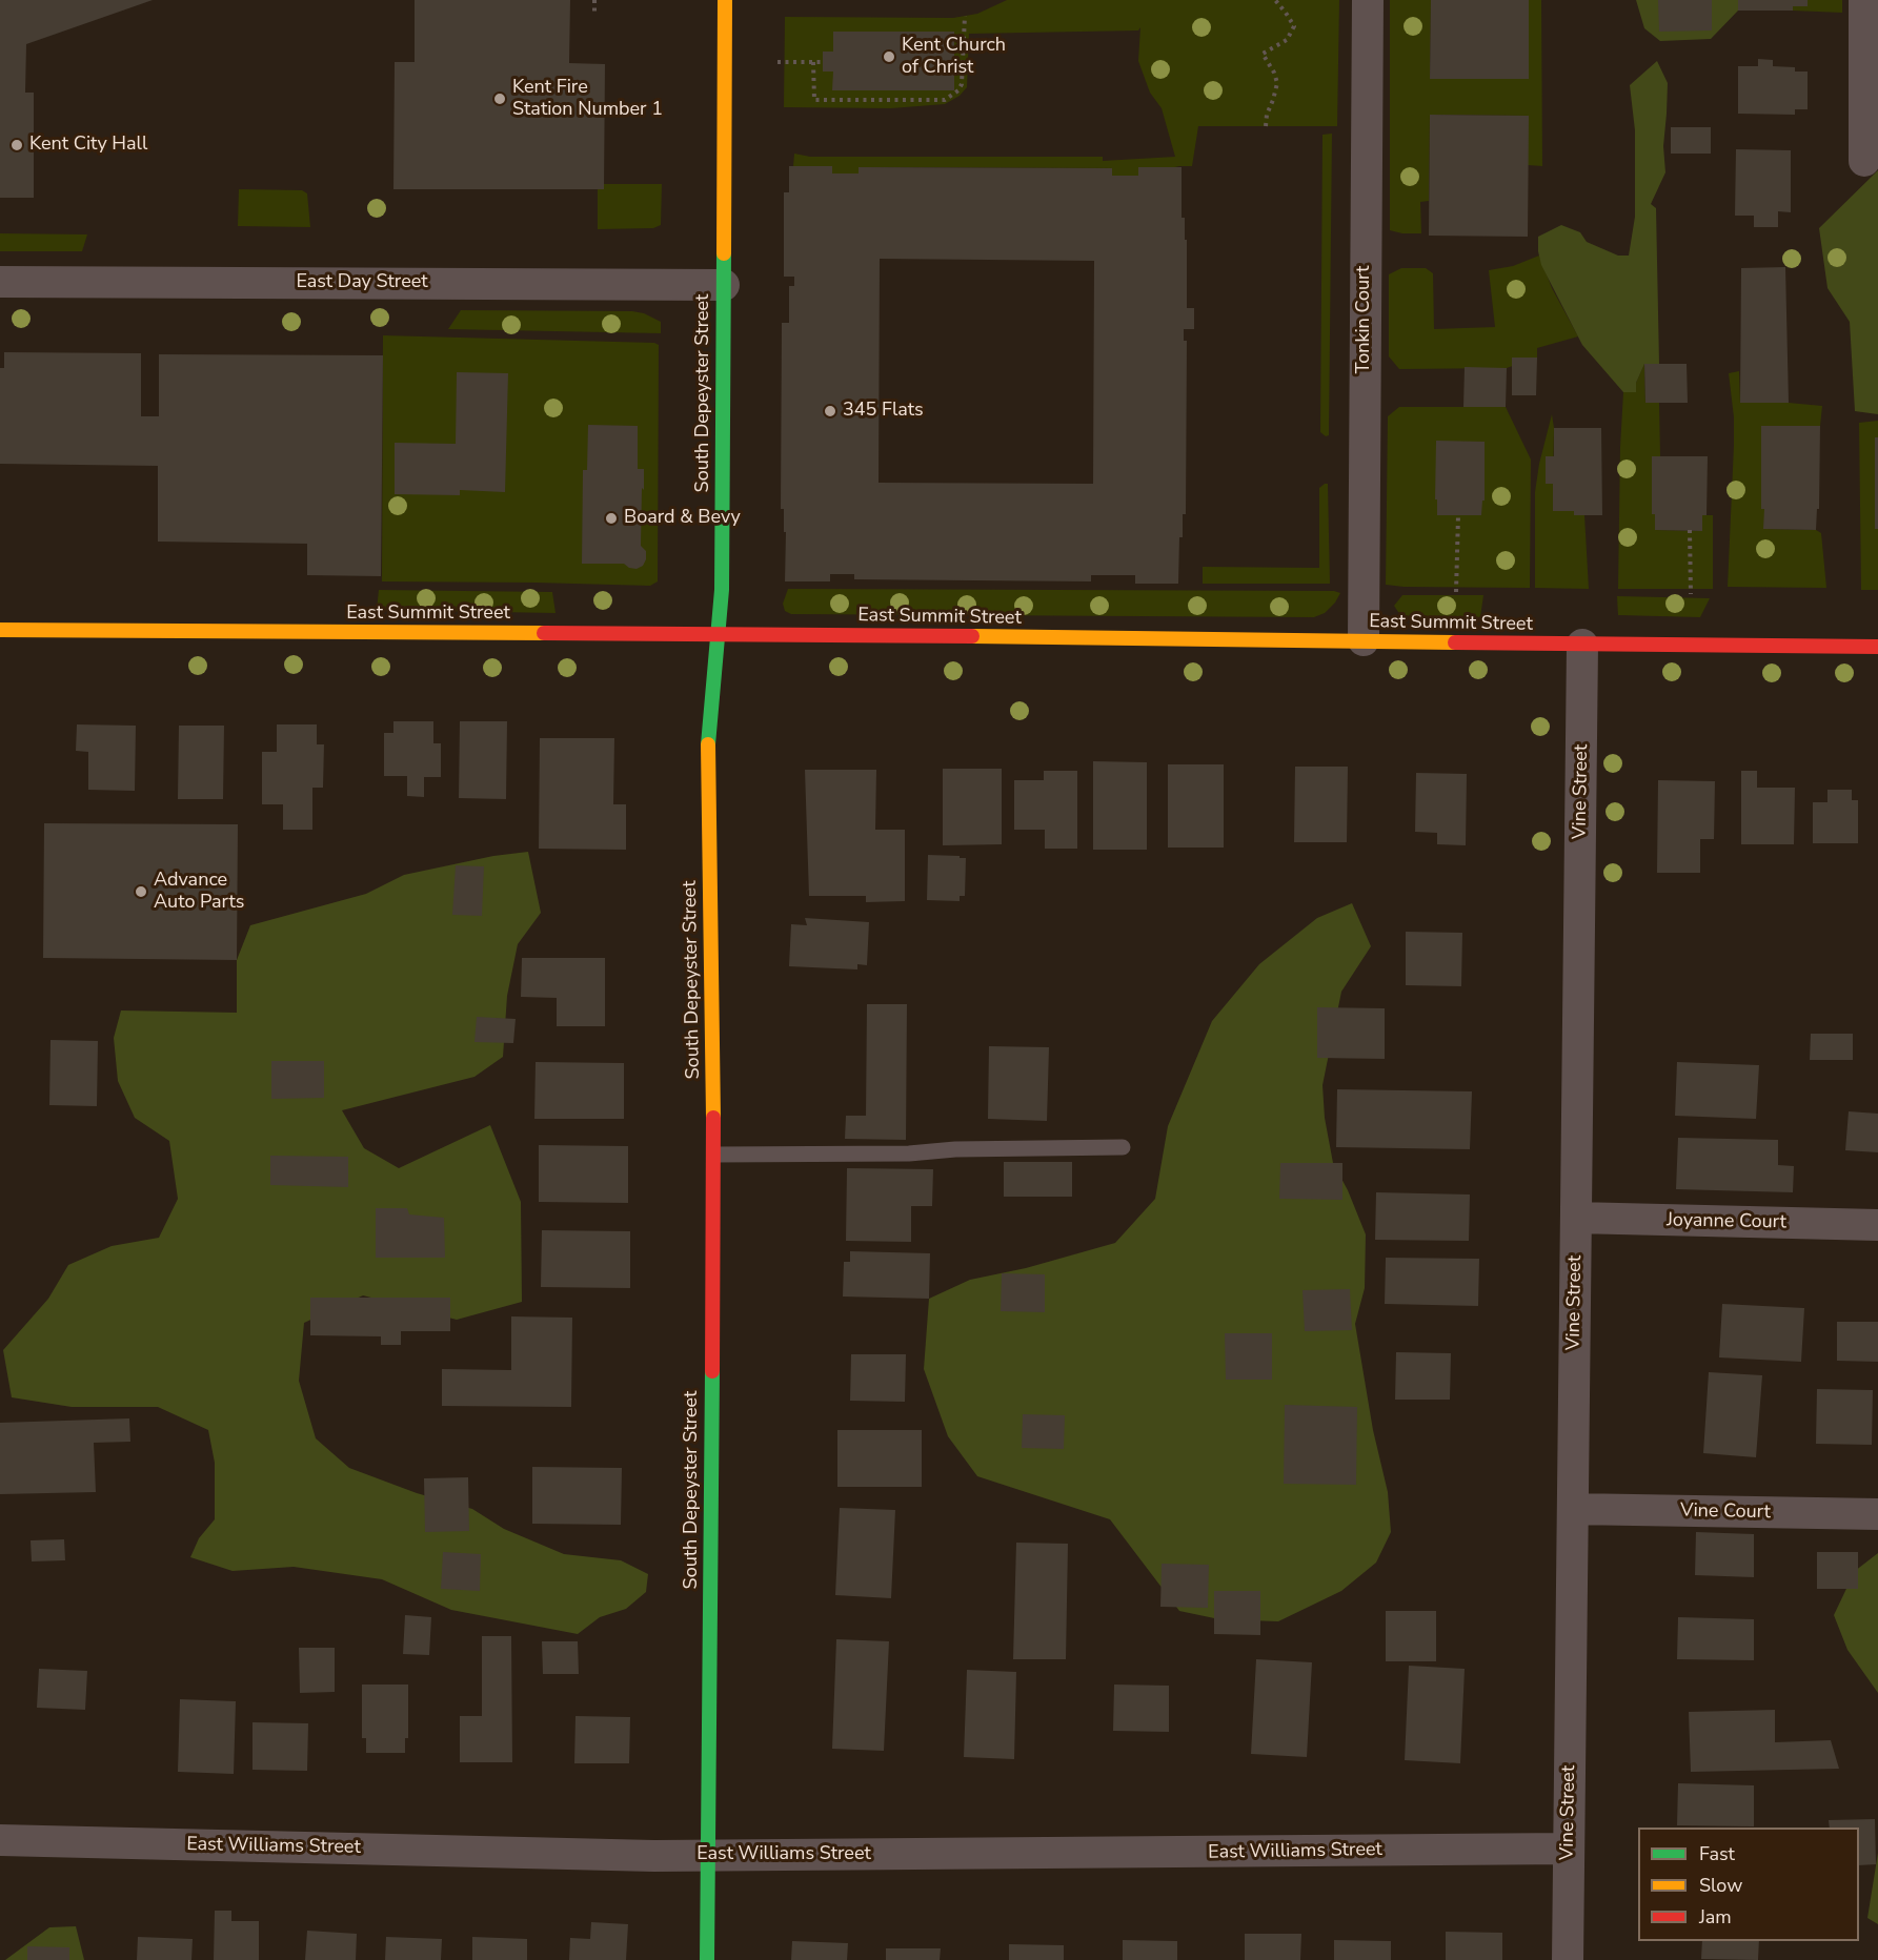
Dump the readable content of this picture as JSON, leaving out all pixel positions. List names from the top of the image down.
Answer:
{
  "streets": {
    "street": [
      "East Day Street",
      "Tonkin Court",
      "South Depeyster Street",
      "East Summit Street",
      "Vine Street",
      "Joyanne Court",
      "Vine Court",
      "East Williams Street"
    ]
  },
  "crossings": [
    ["East Day Street", "South Depeyster Street"],
    ["Tonkin Court", "East Summit Street"],
    ["South Depeyster Street", "East Summit Street"],
    ["South Depeyster Street", "East Williams Street"],
    ["East Summit Street", "Vine Street"],
    ["Vine Street", "Joyanne Court"],
    ["Vine Street", "Vine Court"],
    ["Vine Street", "East Williams Street"]
  ],
  "places": [
    "Kent Church of Christ",
    "Kent Fire Station Number 1",
    "Kent City Hall",
    "345 Flats",
    "Board & Bevy",
    "Advance Auto Parts"
  ],
  "legend": ["Fast", "Slow", "Jam"]
}
